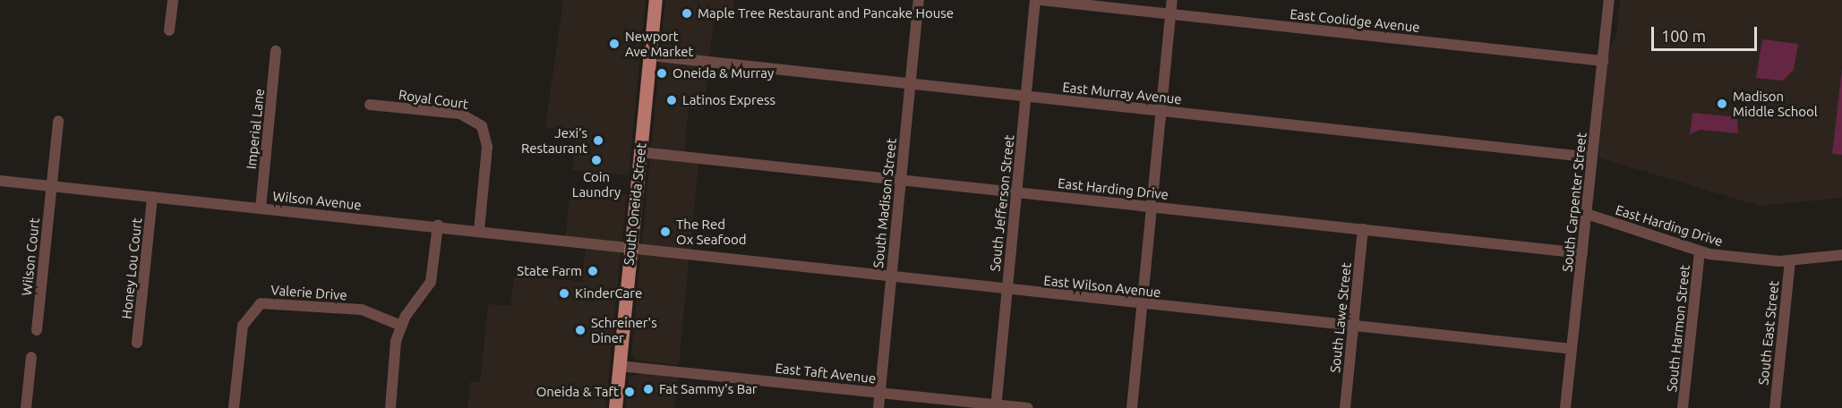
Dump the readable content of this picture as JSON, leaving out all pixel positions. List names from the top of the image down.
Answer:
{
  "streets": {
    "main road": ["South Oneida Street"],
    "street": [
      "East Coolidge Avenue",
      "East Murray Avenue",
      "Royal Court",
      "Imperial Lane",
      "East Harding Drive",
      "Wilson Avenue",
      "South Carpenter Street",
      "South Madison Street",
      "South Jefferson Street",
      "Wilson Court",
      "Honey Lou Court",
      "East Wilson Avenue",
      "Valerie Drive",
      "South Lawe Street",
      "South Harmon Street",
      "South East Street",
      "East Taft Avenue"
    ]
  },
  "crossings": [
    ["East Coolidge Avenue", "South Carpenter Street"],
    ["East Murray Avenue", "South Carpenter Street"],
    ["East Murray Avenue", "South Madison Street"],
    ["East Murray Avenue", "South Jefferson Street"],
    ["East Murray Avenue", "South Oneida Street"],
    ["Royal Court", "Wilson Avenue"],
    ["Imperial Lane", "Wilson Avenue"],
    ["East Harding Drive", "South Carpenter Street"],
    ["East Harding Drive", "South Madison Street"],
    ["East Harding Drive", "South Jefferson Street"],
    ["East Harding Drive", "South Oneida Street"],
    ["East Harding Drive", "South Lawe Street"],
    ["East Harding Drive", "South Harmon Street"],
    ["East Harding Drive", "South East Street"],
    ["Wilson Avenue", "South Oneida Street"],
    ["Wilson Avenue", "Wilson Court"],
    ["Wilson Avenue", "Honey Lou Court"],
    ["Wilson Avenue", "East Wilson Avenue"],
    ["South Carpenter Street", "East Wilson Avenue"],
    ["South Madison Street", "East Wilson Avenue"],
    ["South Madison Street", "East Taft Avenue"],
    ["South Jefferson Street", "East Wilson Avenue"],
    ["South Jefferson Street", "East Taft Avenue"],
    ["South Oneida Street", "East Wilson Avenue"],
    ["South Oneida Street", "East Taft Avenue"],
    ["East Wilson Avenue", "South Lawe Street"]
  ],
  "places": [
    "Maple Tree Restaurant and Pancake House",
    "Newport Ave Market",
    "Oneida & Murray",
    "Latinos Express",
    "Madison Middle School",
    "Jexi’s Restaurant",
    "Coin Laundry",
    "The Red Ox Seafood",
    "State Farm",
    "KinderCare",
    "Schreiner's Diner",
    "Fat Sammy's Bar",
    "Oneida & Taft"
  ],
  "scale_bar": "100 m"
}
